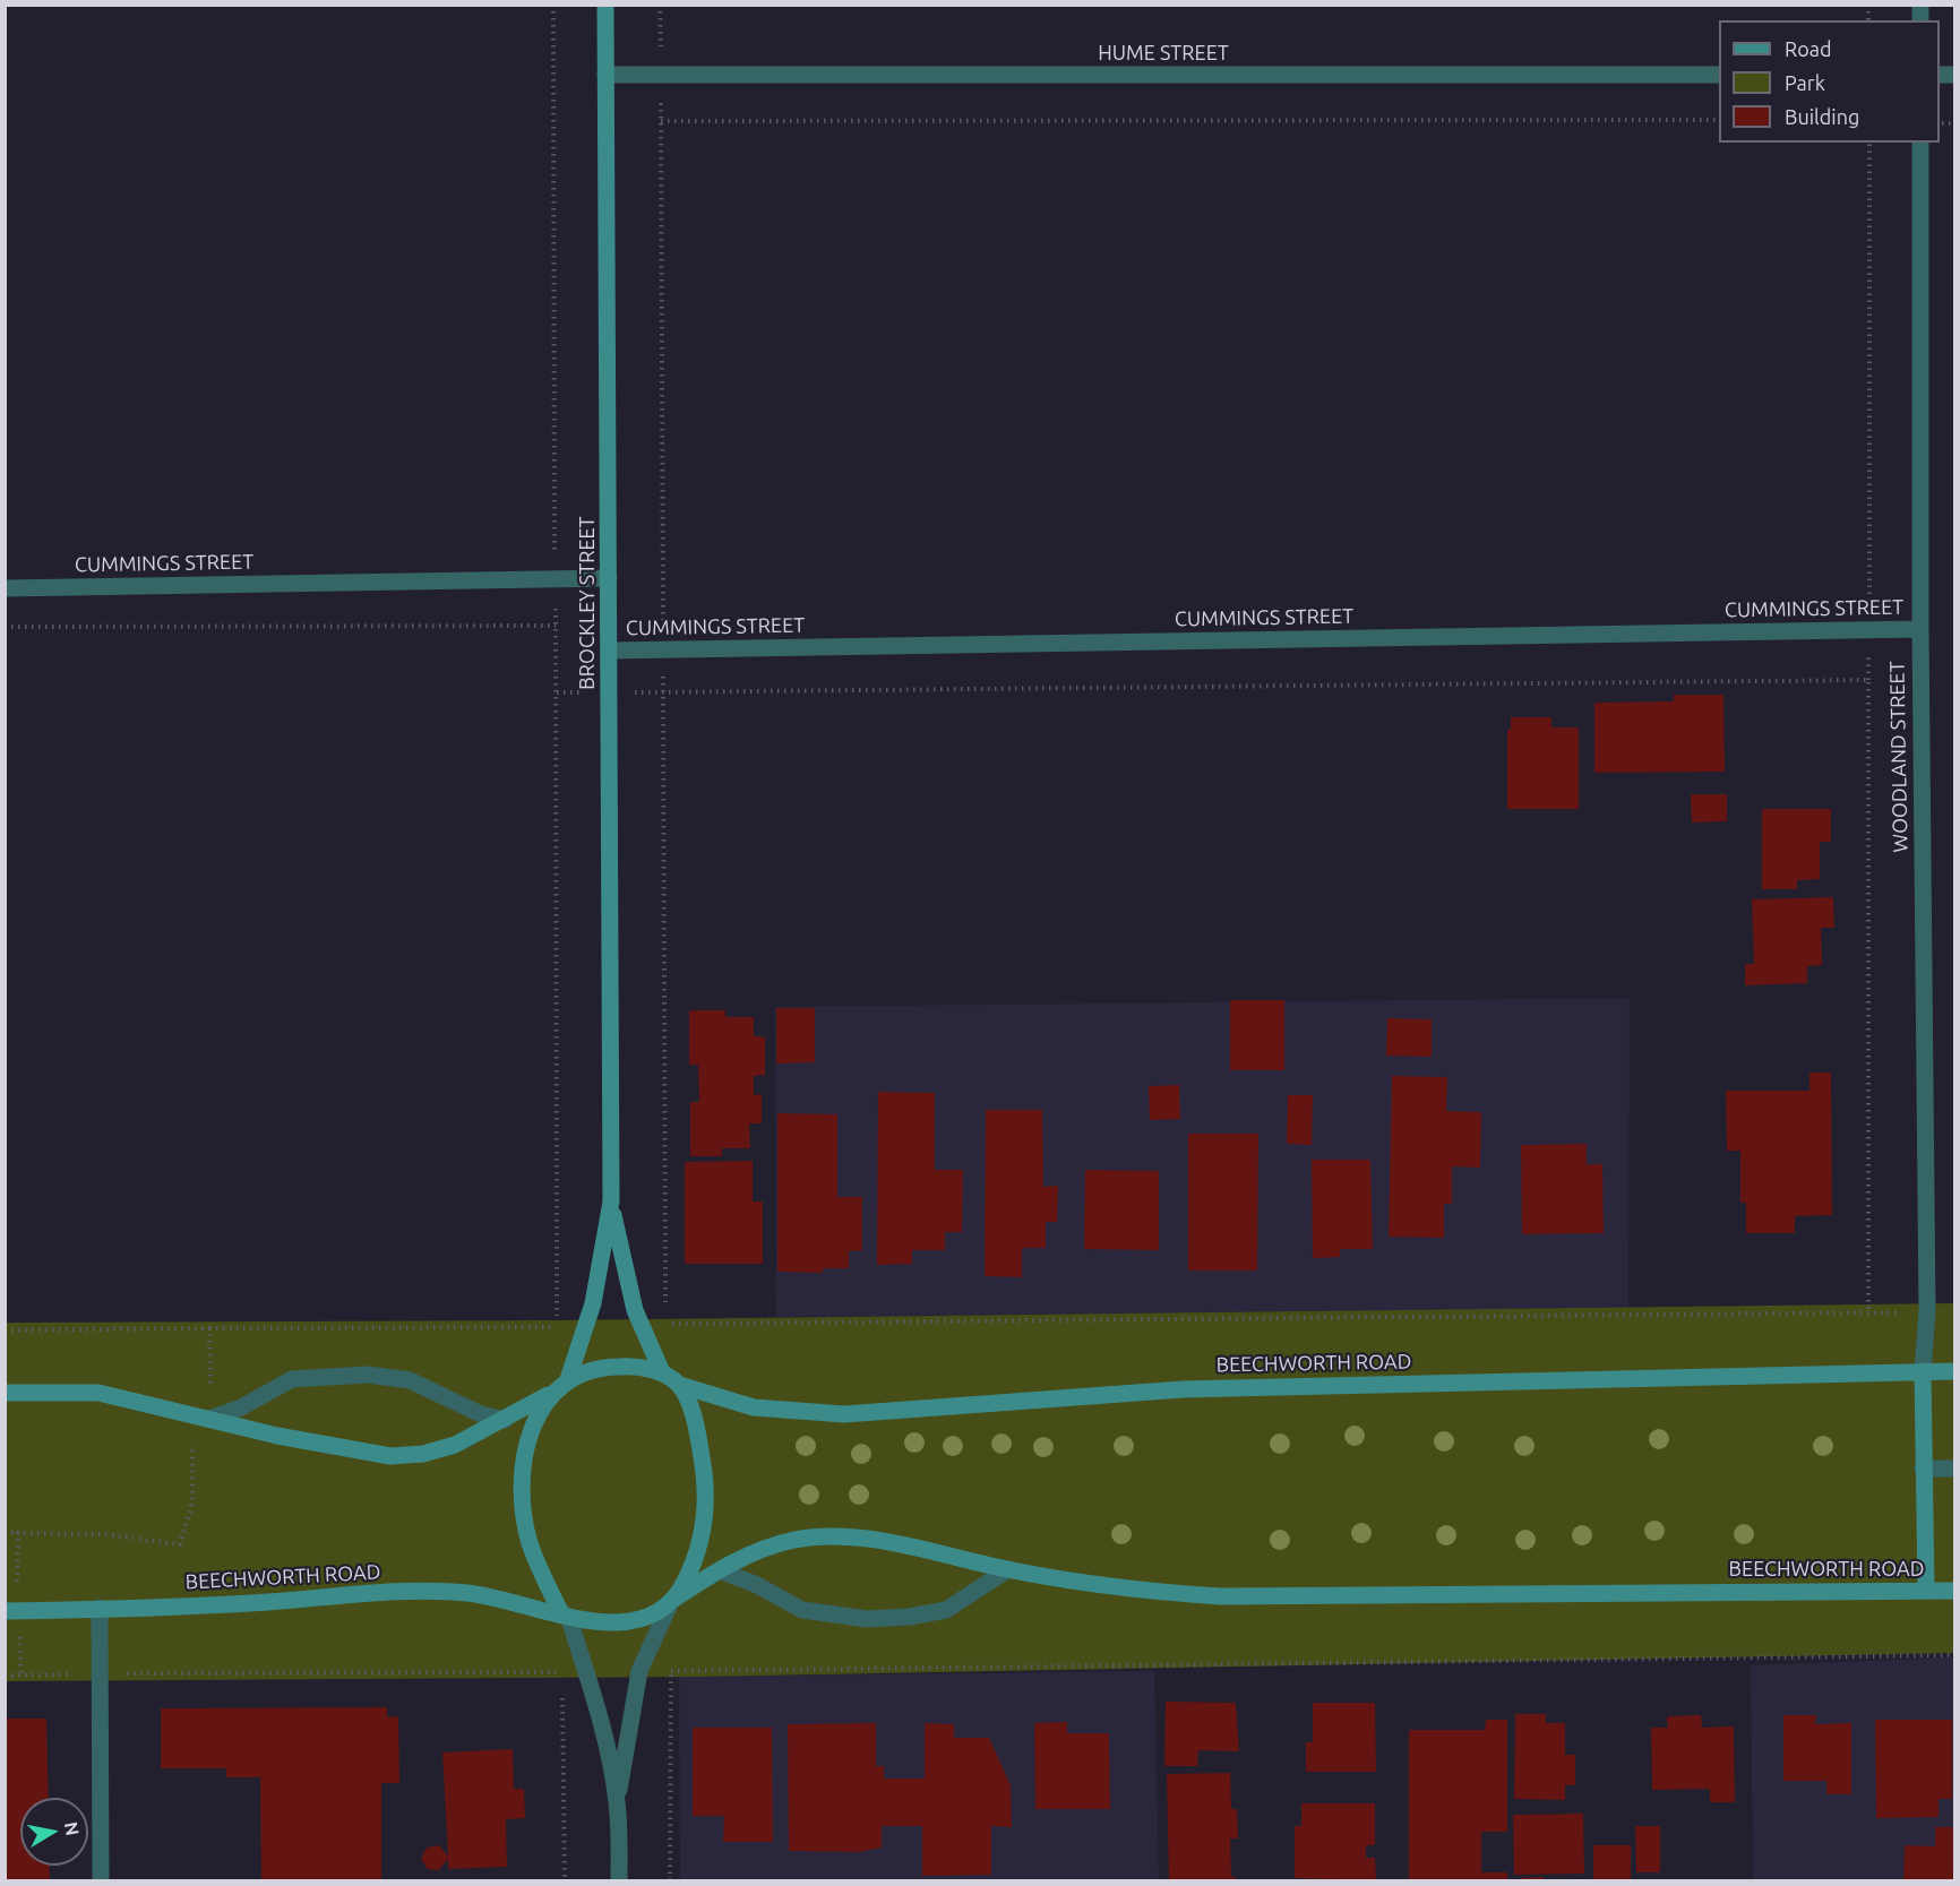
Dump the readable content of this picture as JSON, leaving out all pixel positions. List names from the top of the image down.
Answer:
{
  "streets": {
    "main road": ["BROCKLEY STREET", "BEECHWORTH ROAD"],
    "street": ["HUME STREET", "CUMMINGS STREET", "WOODLAND STREET"]
  },
  "crossings": [
    ["HUME STREET", "BROCKLEY STREET"],
    ["CUMMINGS STREET", "BROCKLEY STREET"],
    ["CUMMINGS STREET", "WOODLAND STREET"],
    ["BROCKLEY STREET", "BEECHWORTH ROAD"],
    ["WOODLAND STREET", "BEECHWORTH ROAD"]
  ],
  "legend": ["Road", "Park", "Building"],
  "north": "right"
}
